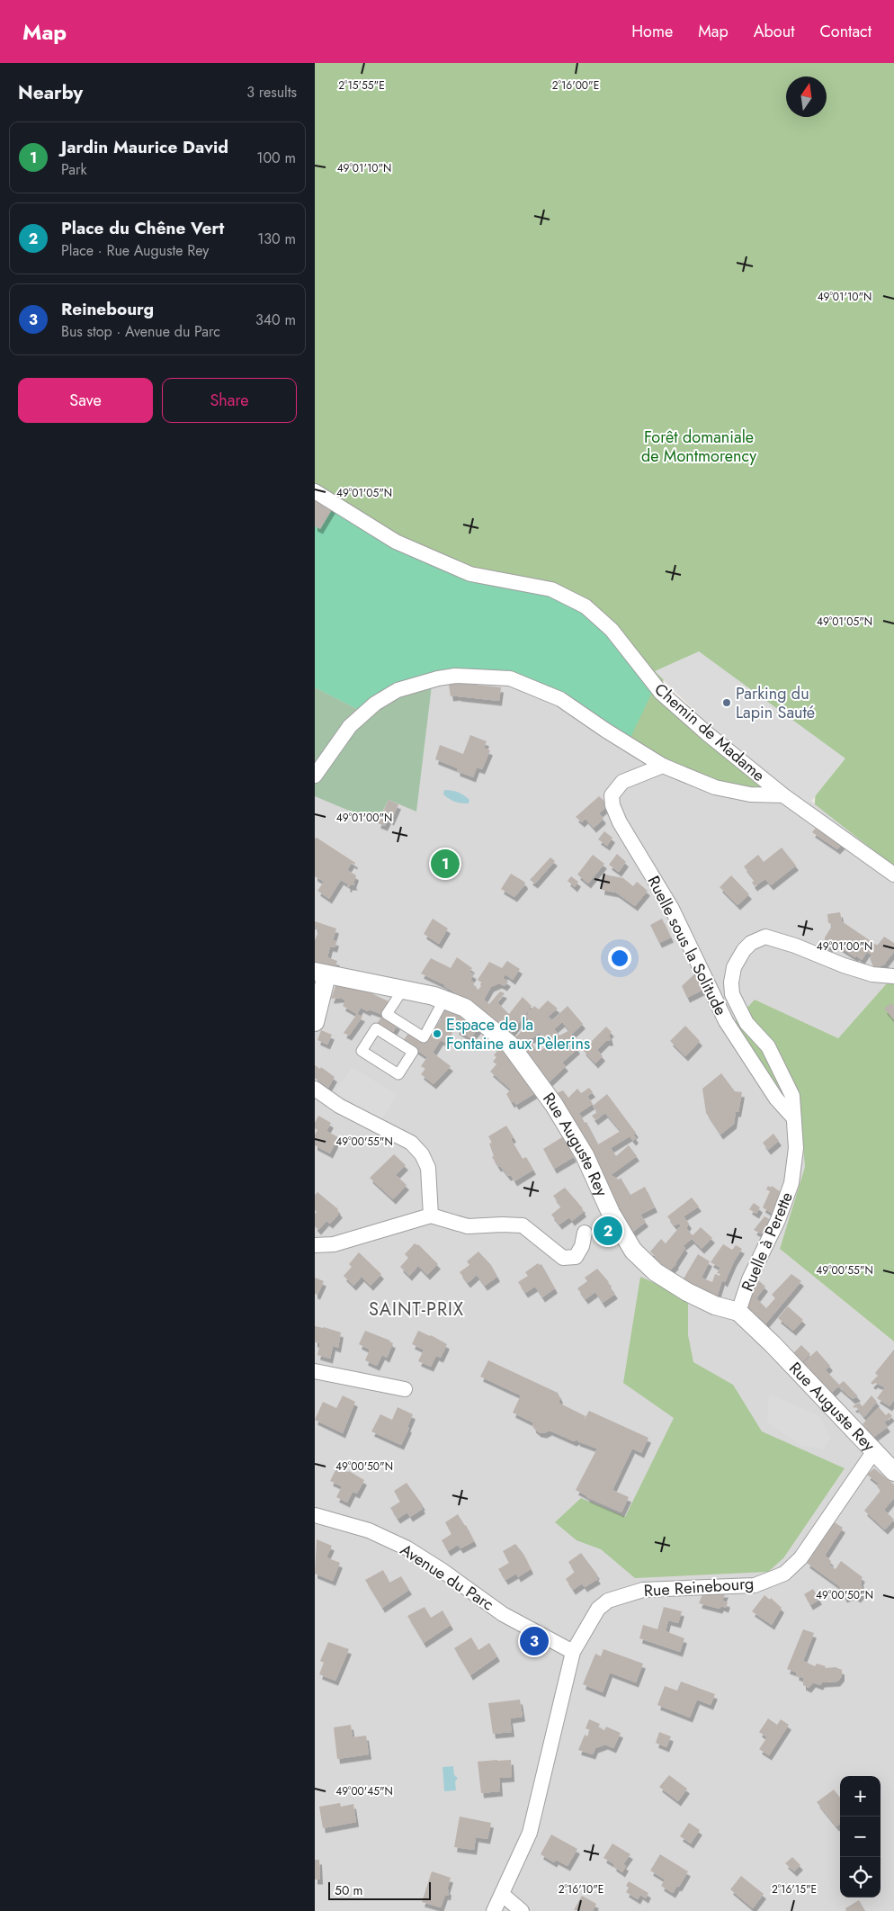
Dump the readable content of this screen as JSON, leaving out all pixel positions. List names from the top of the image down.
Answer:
{
  "streets": {
    "street": [
      "Chemin de Madame",
      "Ruelle sous la Solitude",
      "Rue Auguste Rey",
      "Ruelle à Perette",
      "Avenue du Parc",
      "Rue Reinebourg"
    ]
  },
  "crossings": [
    ["Ruelle sous la Solitude", "Ruelle à Perette"],
    ["Rue Auguste Rey", "Ruelle à Perette"],
    ["Rue Auguste Rey", "Rue Reinebourg"],
    ["Avenue du Parc", "Rue Reinebourg"]
  ],
  "districts": ["SAINT-PRIX"],
  "parks": ["Forêt domaniale de Montmorency"],
  "places": ["Parking du Lapin Sauté", "Espace de la Fontaine aux Pèlerins"],
  "scale_bar": "50 m",
  "north": "top",
  "page": {
    "header": "Map",
    "nav": [
      "Home",
      "Map",
      "About",
      "Contact"
    ],
    "heading": ["Nearby", "3 results"],
    "list": [
      {
        "mark": "1",
        "name": "Jardin Maurice David",
        "note": "Park",
        "value": "100 m"
      },
      {
        "mark": "2",
        "name": "Place du Chêne Vert",
        "note": "Place · Rue Auguste Rey",
        "value": "130 m"
      },
      {
        "mark": "3",
        "name": "Reinebourg",
        "note": "Bus stop · Avenue du Parc",
        "value": "340 m"
      }
    ],
    "buttons": ["Save", "Share"],
    "pins": ["1", "2", "3"],
    "map_buttons": ["+", "−"],
    "scale": "50 m"
  },
  "coordinates": [
    "2°15'55\"E",
    "2°16'00\"E",
    "49°01'10\"N",
    "49°01'05\"N",
    "49°01'00\"N",
    "49°00'55\"N",
    "49°00'50\"N",
    "49°00'45\"N",
    "2°16'10\"E",
    "2°16'15\"E"
  ]
}
